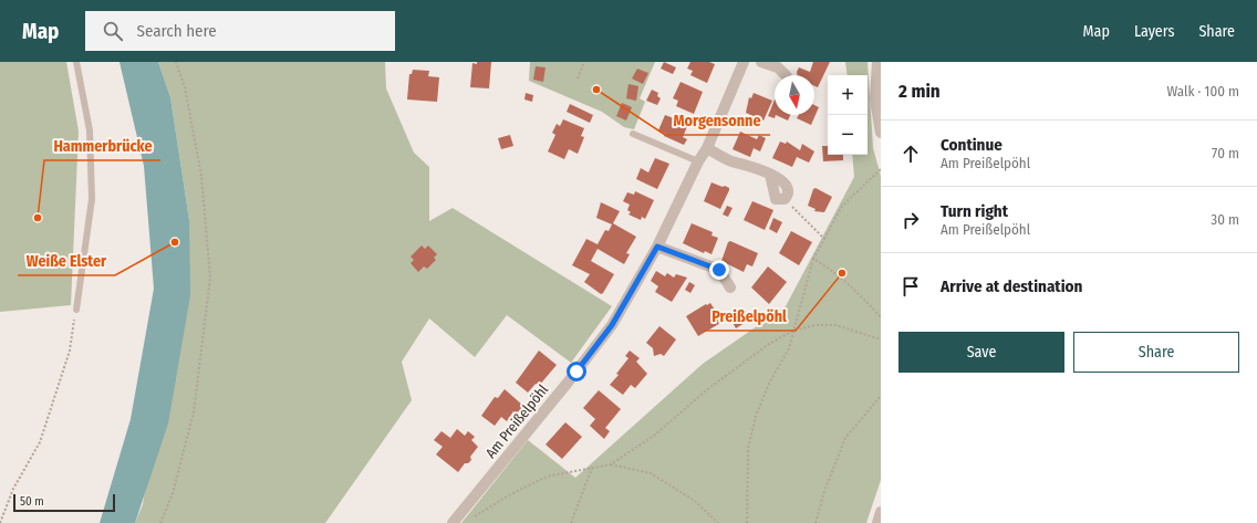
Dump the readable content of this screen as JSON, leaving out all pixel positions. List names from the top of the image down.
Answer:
{
  "streets": {
    "street": ["Am Preißelpöhl"]
  },
  "places": [
    "Morgensonne",
    "Hammerbrücke",
    "Weiße Elster",
    "Preißelpöhl"
  ],
  "scale_bar": "50 m",
  "north": "bottom",
  "page": {
    "header": "Map",
    "search": "Search here",
    "nav": ["Map", "Layers", "Share"],
    "heading": ["2 min", "Walk · 100 m"],
    "map_buttons": ["+", "−"],
    "list": [
      ["Continue", "Am Preißelpöhl", "70 m"],
      ["Turn right", "Am Preißelpöhl", "30 m"],
      "Arrive at destination"
    ],
    "buttons": ["Save", "Share"],
    "scale": "50 m"
  }
}
